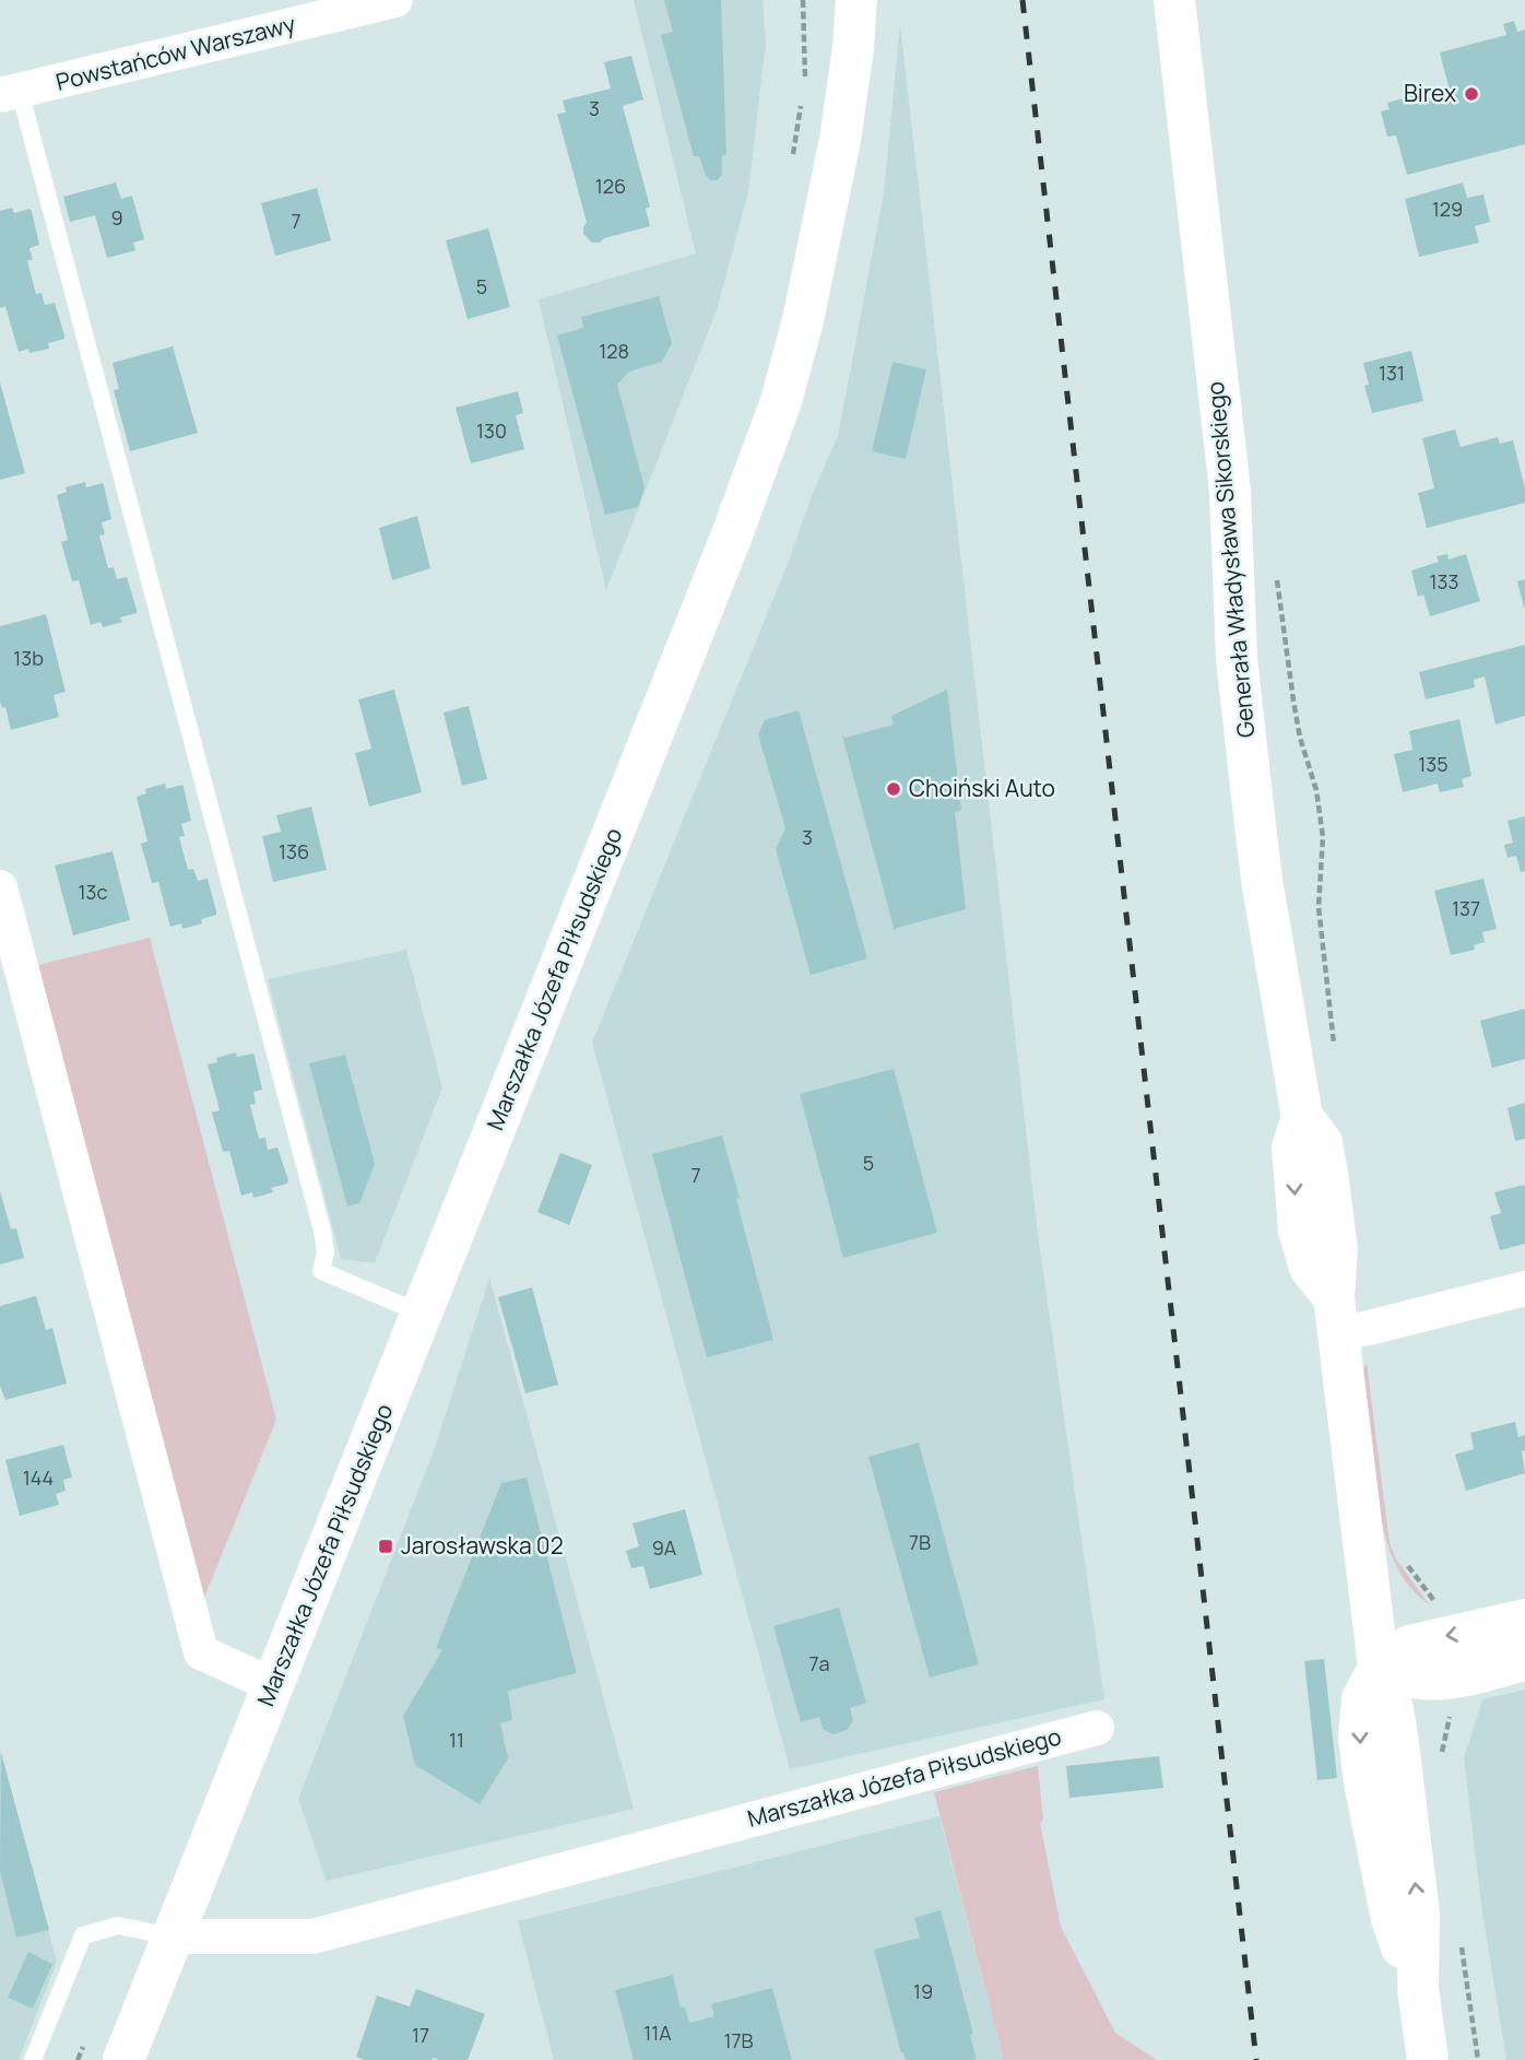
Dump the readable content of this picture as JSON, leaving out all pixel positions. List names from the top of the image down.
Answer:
{
  "streets": {
    "main road": ["Generała Władysława Sikorskiego", "Marszałka Józefa Piłsudskiego"],
    "street": ["Powstańców Warszawy"]
  },
  "places": {
    "other": ["Birex", "Choiński Auto"],
    "transit": ["Jarosławska 02"]
  },
  "house_numbers": [
    "3",
    "126",
    "129",
    "9",
    "7",
    "5",
    "128",
    "131",
    "130",
    "133",
    "13b",
    "135",
    "3",
    "136",
    "13c",
    "137",
    "5",
    "7",
    "144",
    "7B",
    "9A",
    "7a",
    "11",
    "19",
    "11A",
    "17",
    "17B"
  ]
}
